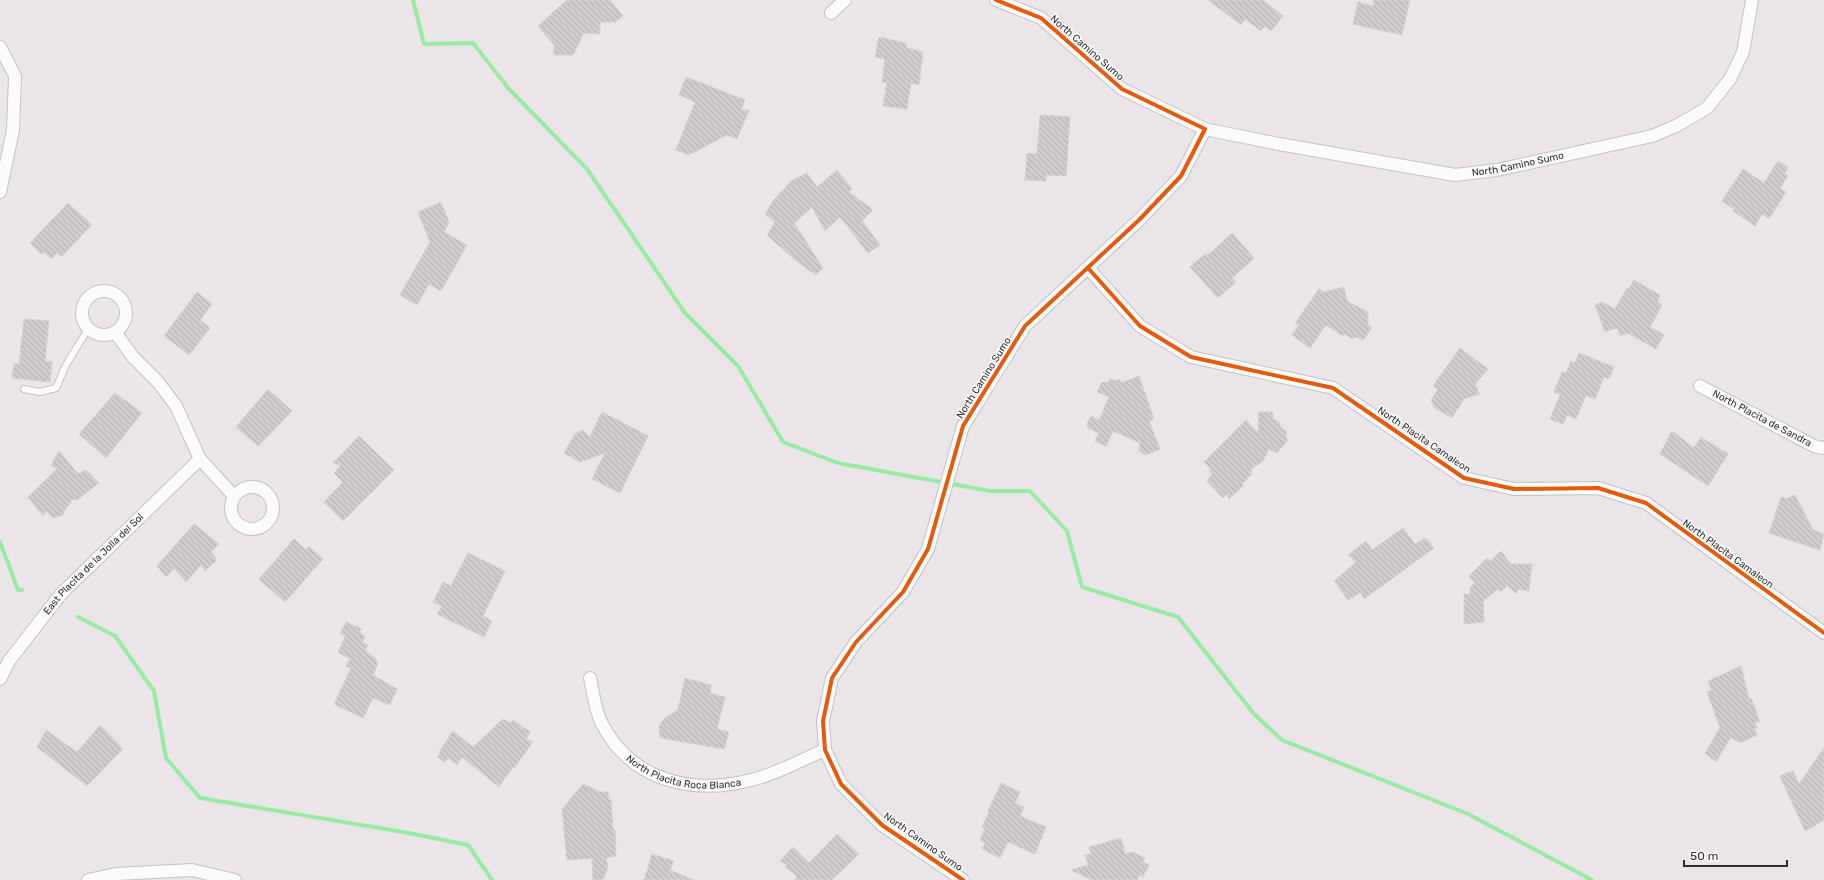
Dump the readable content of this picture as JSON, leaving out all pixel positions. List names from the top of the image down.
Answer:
{
  "streets": {
    "street": [
      "North Camino Sumo",
      "North Placita de Sandra",
      "North Placita Camaleon",
      "East Placita de la Jolla del Sol",
      "North Placita Roca Blanca"
    ]
  },
  "crossings": [
    ["North Camino Sumo", "North Placita Camaleon"],
    ["North Camino Sumo", "North Placita Roca Blanca"]
  ],
  "scale_bar": "50 m"
}
